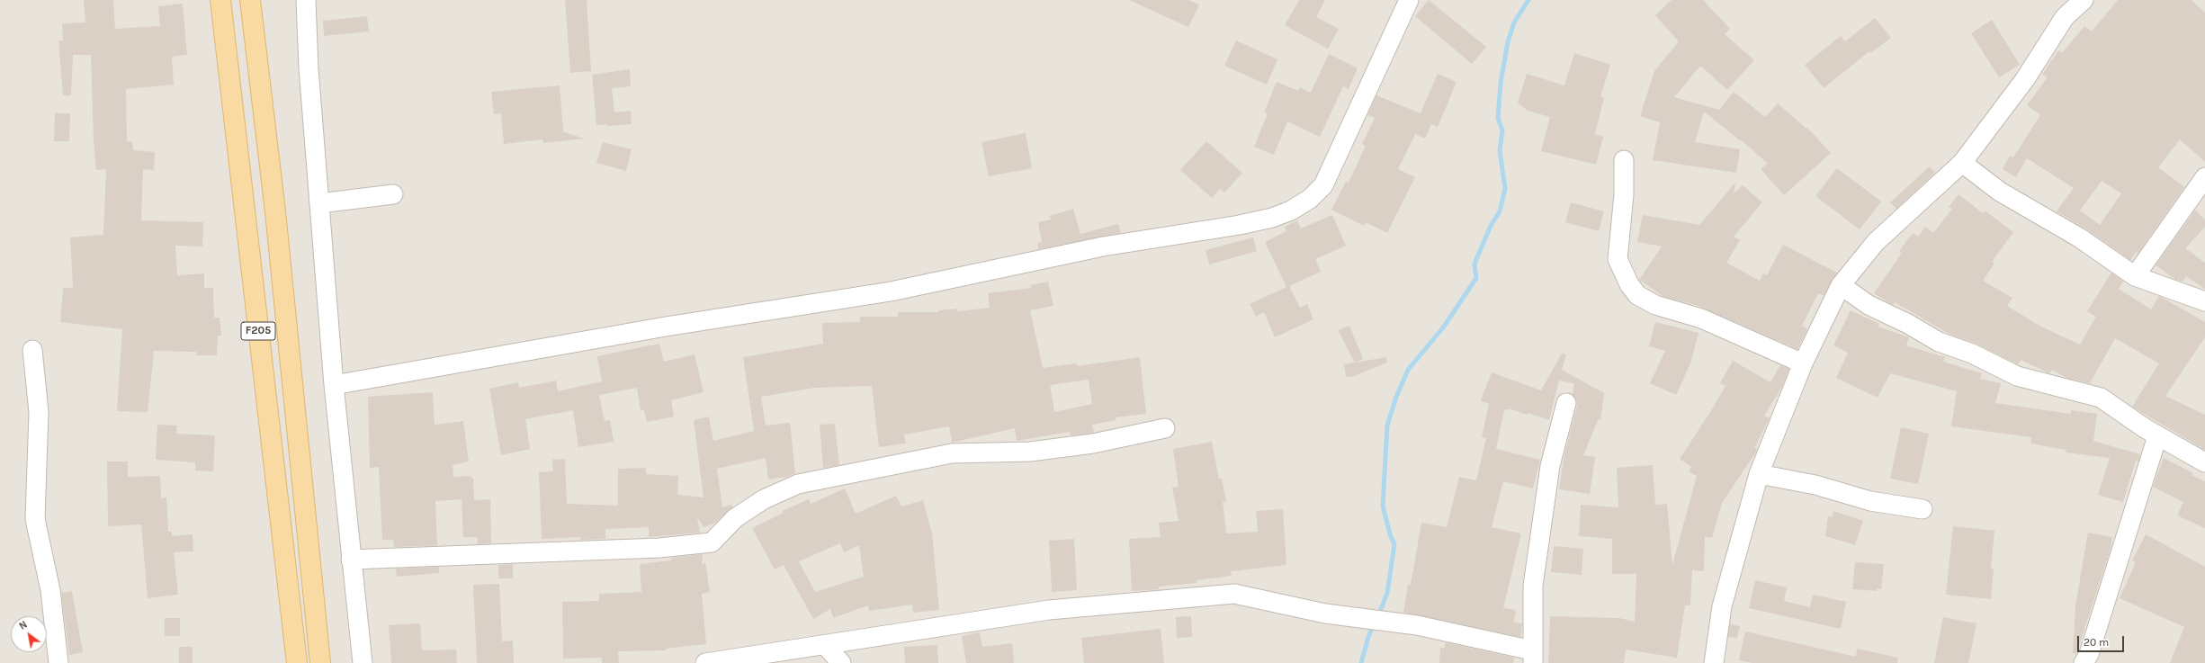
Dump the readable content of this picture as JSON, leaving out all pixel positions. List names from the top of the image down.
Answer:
{
  "streets": {
    "main road": ["F205"]
  },
  "scale_bar": "20 m",
  "north": "top left"
}
